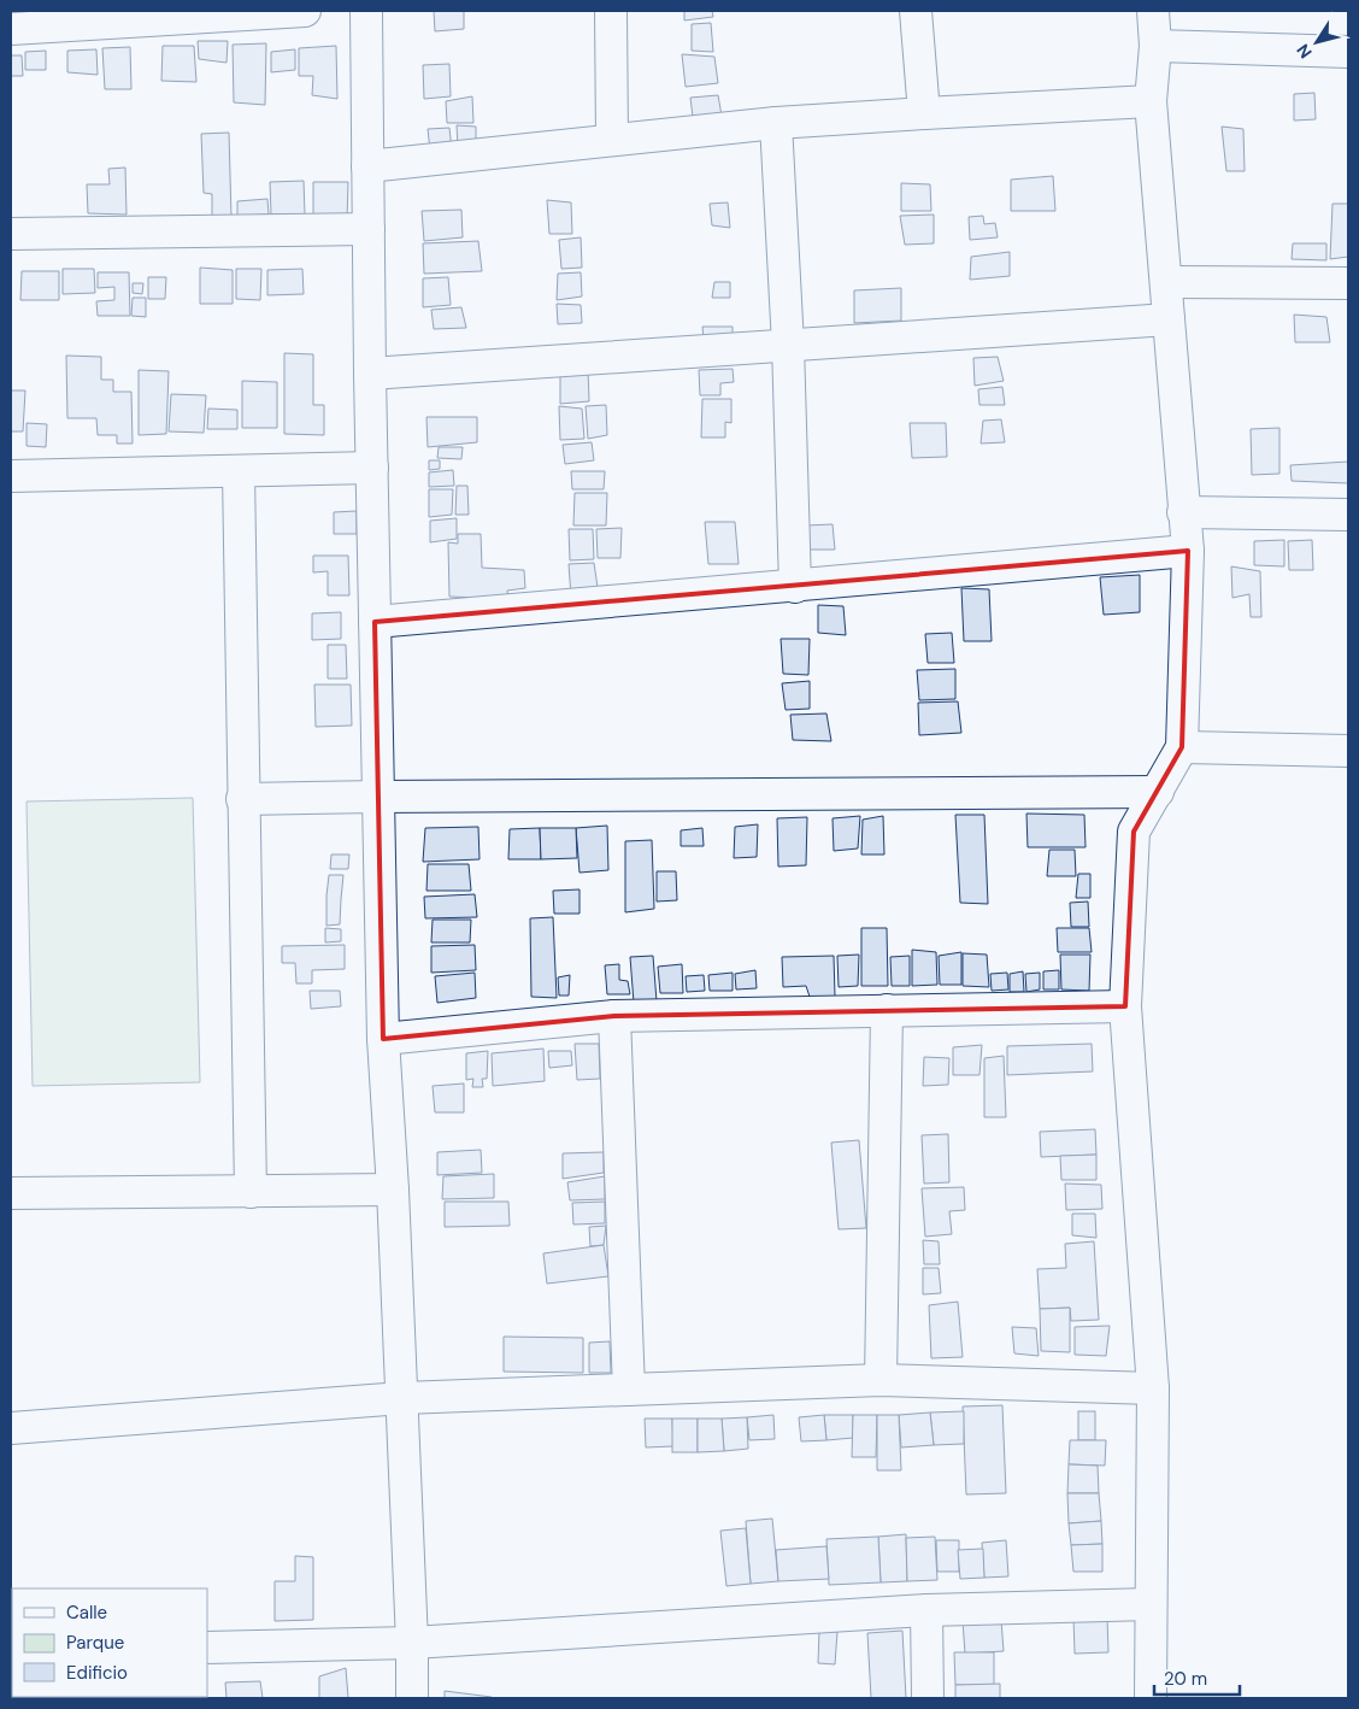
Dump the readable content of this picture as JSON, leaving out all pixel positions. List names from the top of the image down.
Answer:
{
  "legend": ["Calle", "Parque", "Edificio"],
  "scale_bar": "20 m",
  "north": "bottom left"
}
